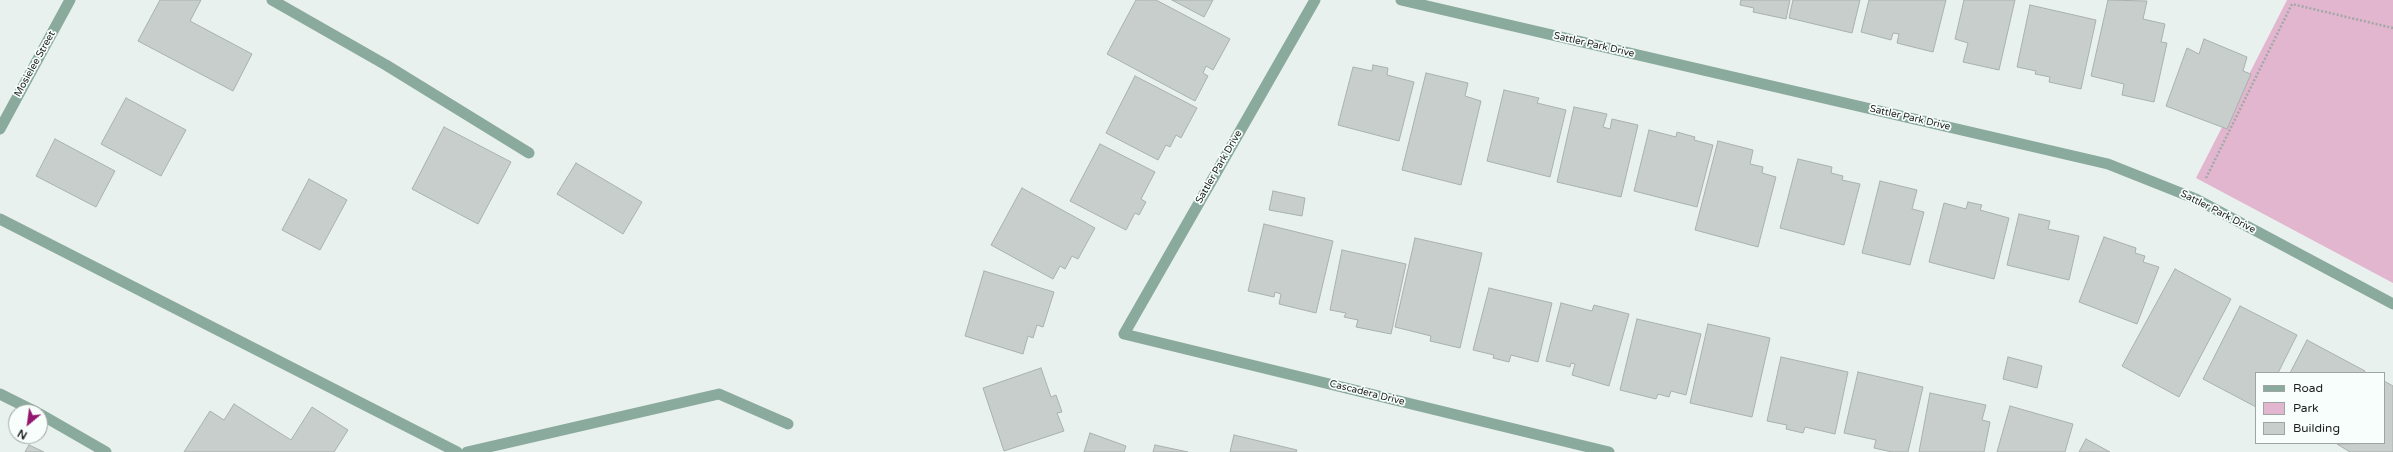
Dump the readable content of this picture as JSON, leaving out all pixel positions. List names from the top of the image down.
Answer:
{
  "streets": {
    "street": ["Sattler Park Drive", "Mosielee Street", "Cascadera Drive"]
  },
  "crossings": [
    ["Sattler Park Drive", "Cascadera Drive"]
  ],
  "legend": ["Road", "Park", "Building"],
  "north": "bottom left"
}
